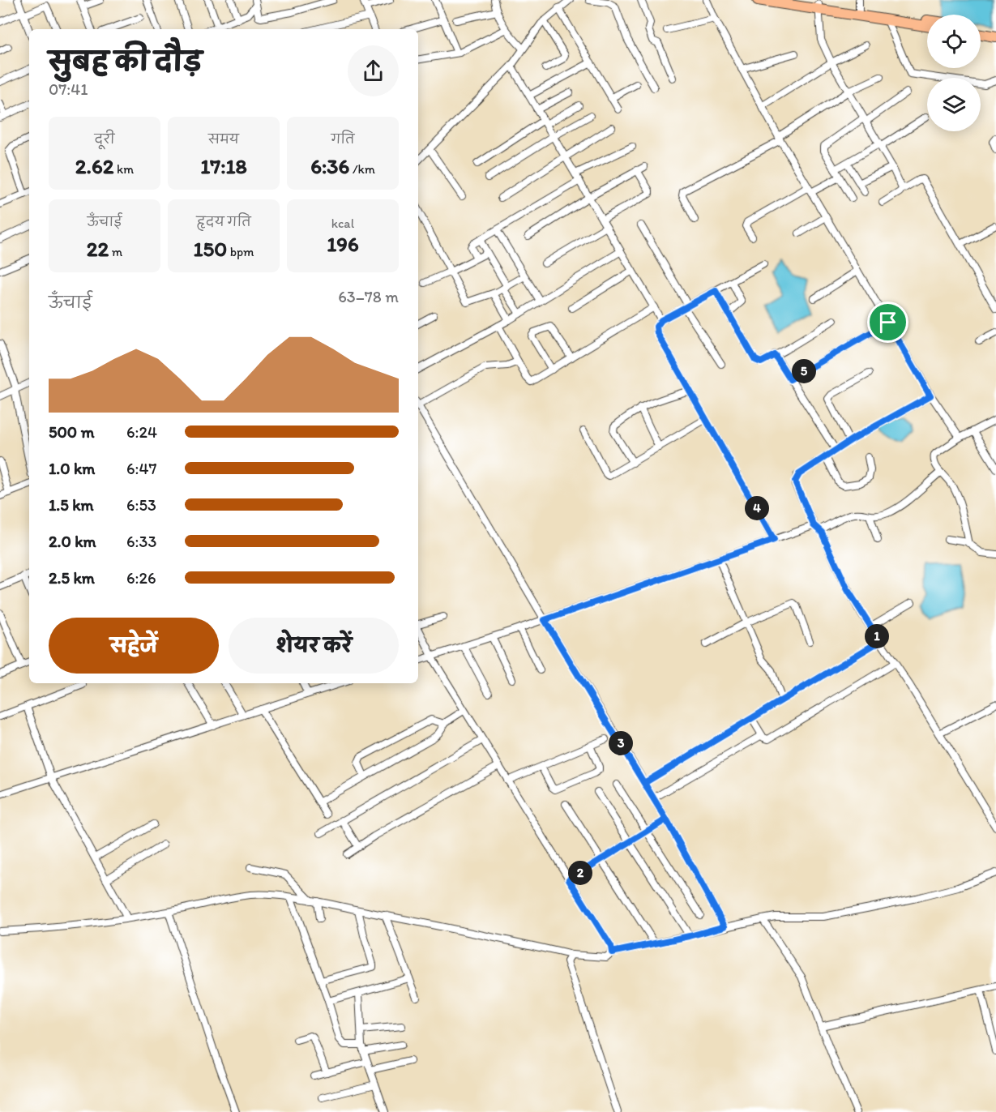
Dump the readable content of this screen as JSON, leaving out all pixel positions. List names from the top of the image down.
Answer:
{
  "page": {
    "heading": ["सुबह की दौड़", "07:41"],
    "stats": [
      ["दूरी", "2.62 km"],
      ["समय", "17:18"],
      ["गति", "6:36 /km"],
      ["ऊँचाई", "22 m"],
      ["हृदय गति", "150 bpm"],
      ["kcal", "196"]
    ],
    "chart": ["ऊँचाई", "63–78 m"],
    "pins": [
      "5",
      "4",
      "1",
      "3",
      "2"
    ],
    "list": [
      {
        "name": "500 m",
        "note": "6:24"
      },
      {
        "name": "1.0 km",
        "note": "6:47"
      },
      {
        "name": "1.5 km",
        "note": "6:53"
      },
      {
        "name": "2.0 km",
        "note": "6:33"
      },
      {
        "name": "2.5 km",
        "note": "6:26"
      }
    ],
    "buttons": ["सहेजें", "शेयर करें"]
  }
}
